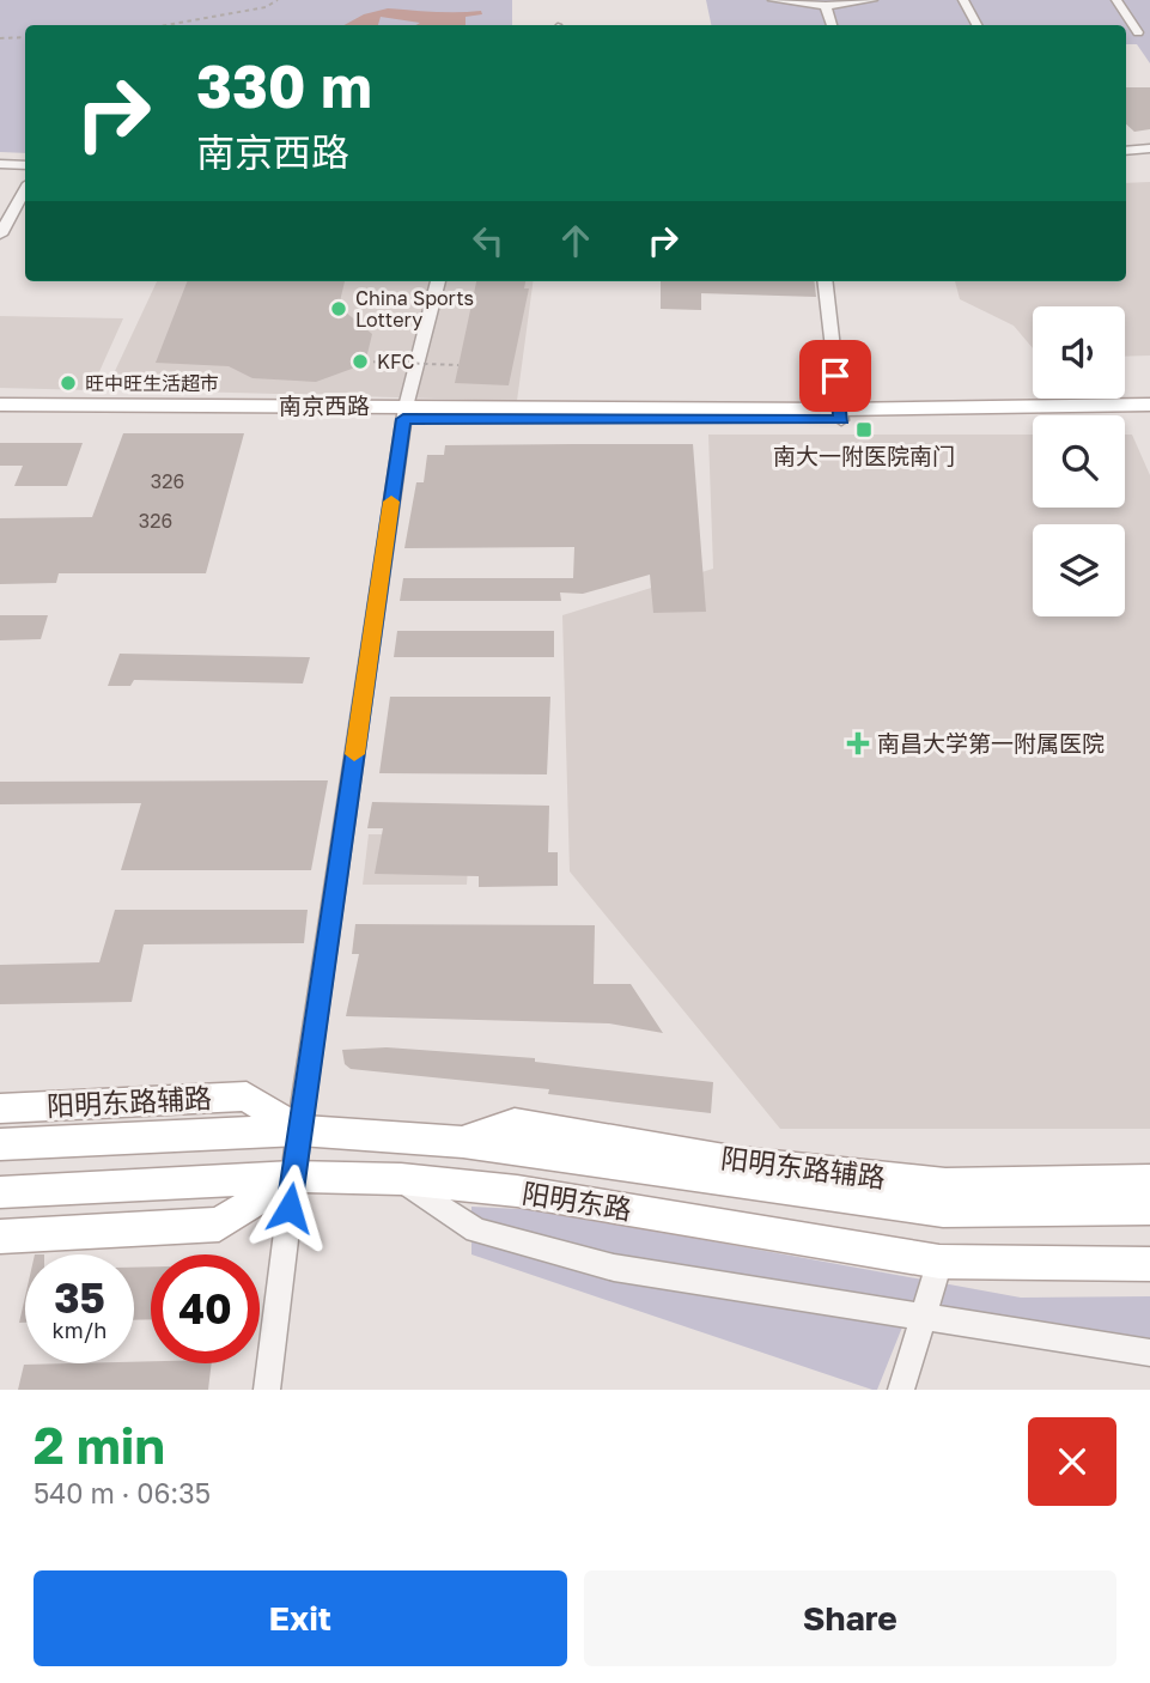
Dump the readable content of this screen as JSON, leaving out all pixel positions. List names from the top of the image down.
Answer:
{
  "streets": {
    "main road": ["南京西路", "阳明东路辅路", "阳明东路"]
  },
  "crossings": [
    ["阳明东路辅路", "阳明东路"]
  ],
  "places": {
    "other": ["China Sports Lottery", "KFC", "旺中旺生活超市"],
    "transit": ["南大一附医院南门"],
    "health": ["南昌大学第一附属医院"]
  },
  "house_numbers": ["326", "326"],
  "page": {
    "turn": ["330 m", "南京西路"],
    "speed": "35 km/h",
    "limit": "40",
    "heading": ["2 min", "540 m · 06:35"],
    "buttons": ["Exit", "Share"]
  }
}
